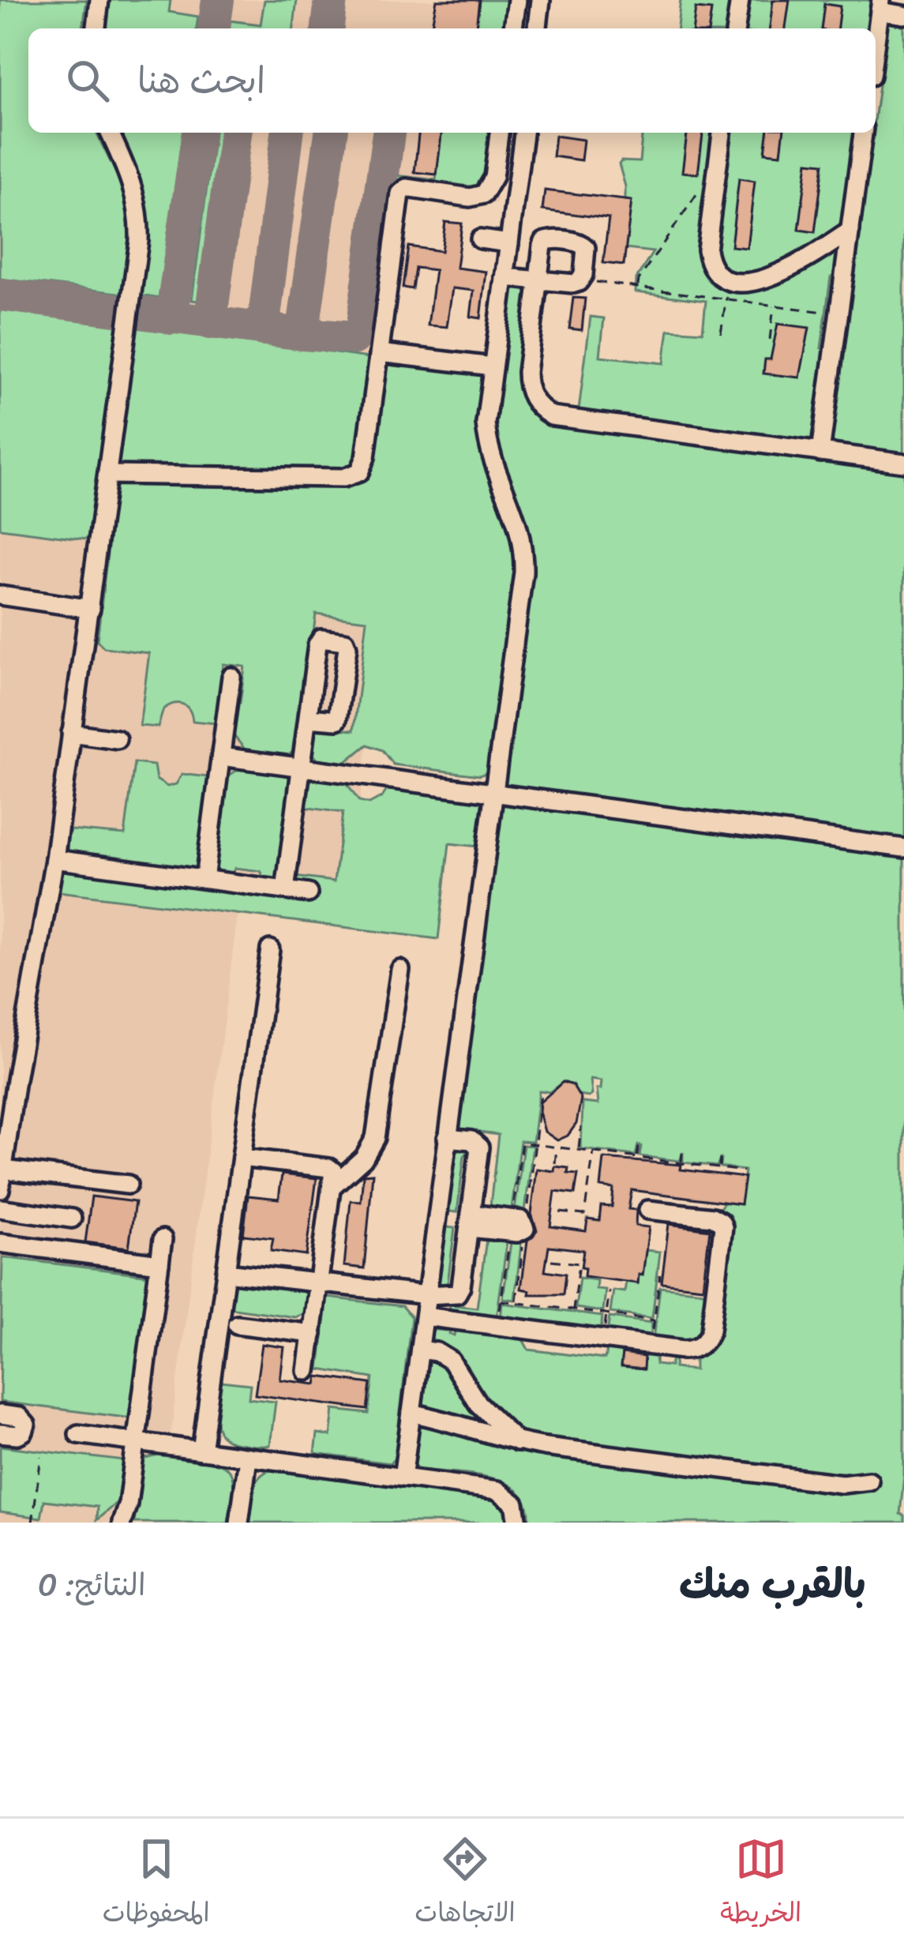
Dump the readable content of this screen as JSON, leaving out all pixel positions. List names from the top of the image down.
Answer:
{
  "page": {
    "search": "ابحث هنا",
    "heading": ["بالقرب منك", "النتائج: 0"],
    "nav": ["الخريطة", "الاتجاهات", "المحفوظات"]
  }
}
